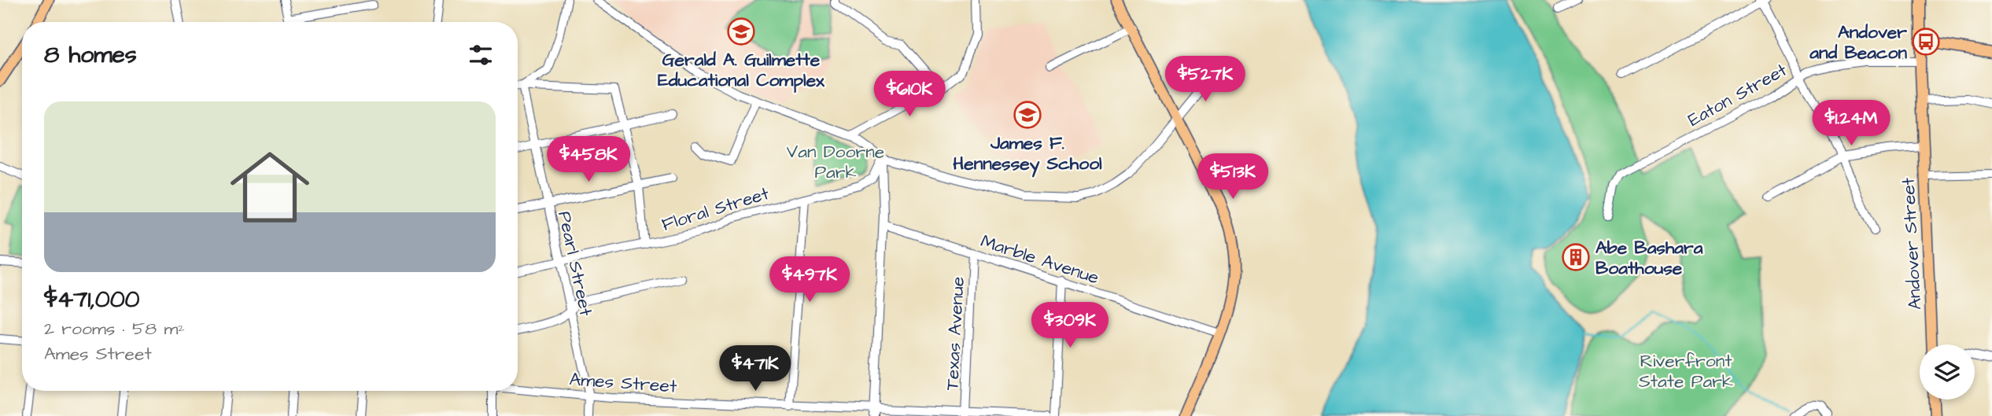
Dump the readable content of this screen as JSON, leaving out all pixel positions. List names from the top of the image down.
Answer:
{
  "streets": {
    "main road": ["Andover Street"],
    "street": [
      "Eaton Street",
      "Floral Street",
      "Marble Avenue",
      "Pearl Street",
      "Texas Avenue",
      "Ames Street"
    ]
  },
  "crossings": [
    ["Eaton Street", "Andover Street"],
    ["Floral Street", "Pearl Street"],
    ["Marble Avenue", "Texas Avenue"],
    ["Pearl Street", "Ames Street"],
    ["Texas Avenue", "Ames Street"]
  ],
  "parks": ["Van Doorne Park", "Riverfront State Park"],
  "places": {
    "school or university": ["Gerald A. Guilmette Educational Complex", "James F. Hennessey School"],
    "bus stop": ["Andover and Beacon"],
    "building": ["Abe Bashara Boathouse"]
  },
  "page": {
    "heading": "8 homes",
    "price": [
      "$527K",
      "$610K",
      "$1.24M",
      "$458K",
      "$513K",
      "$497K",
      "$309K",
      "$471K"
    ],
    "list": [
      {
        "name": "$471,000",
        "note": "2 rooms · 58 m² · Ames Street"
      }
    ]
  }
}
